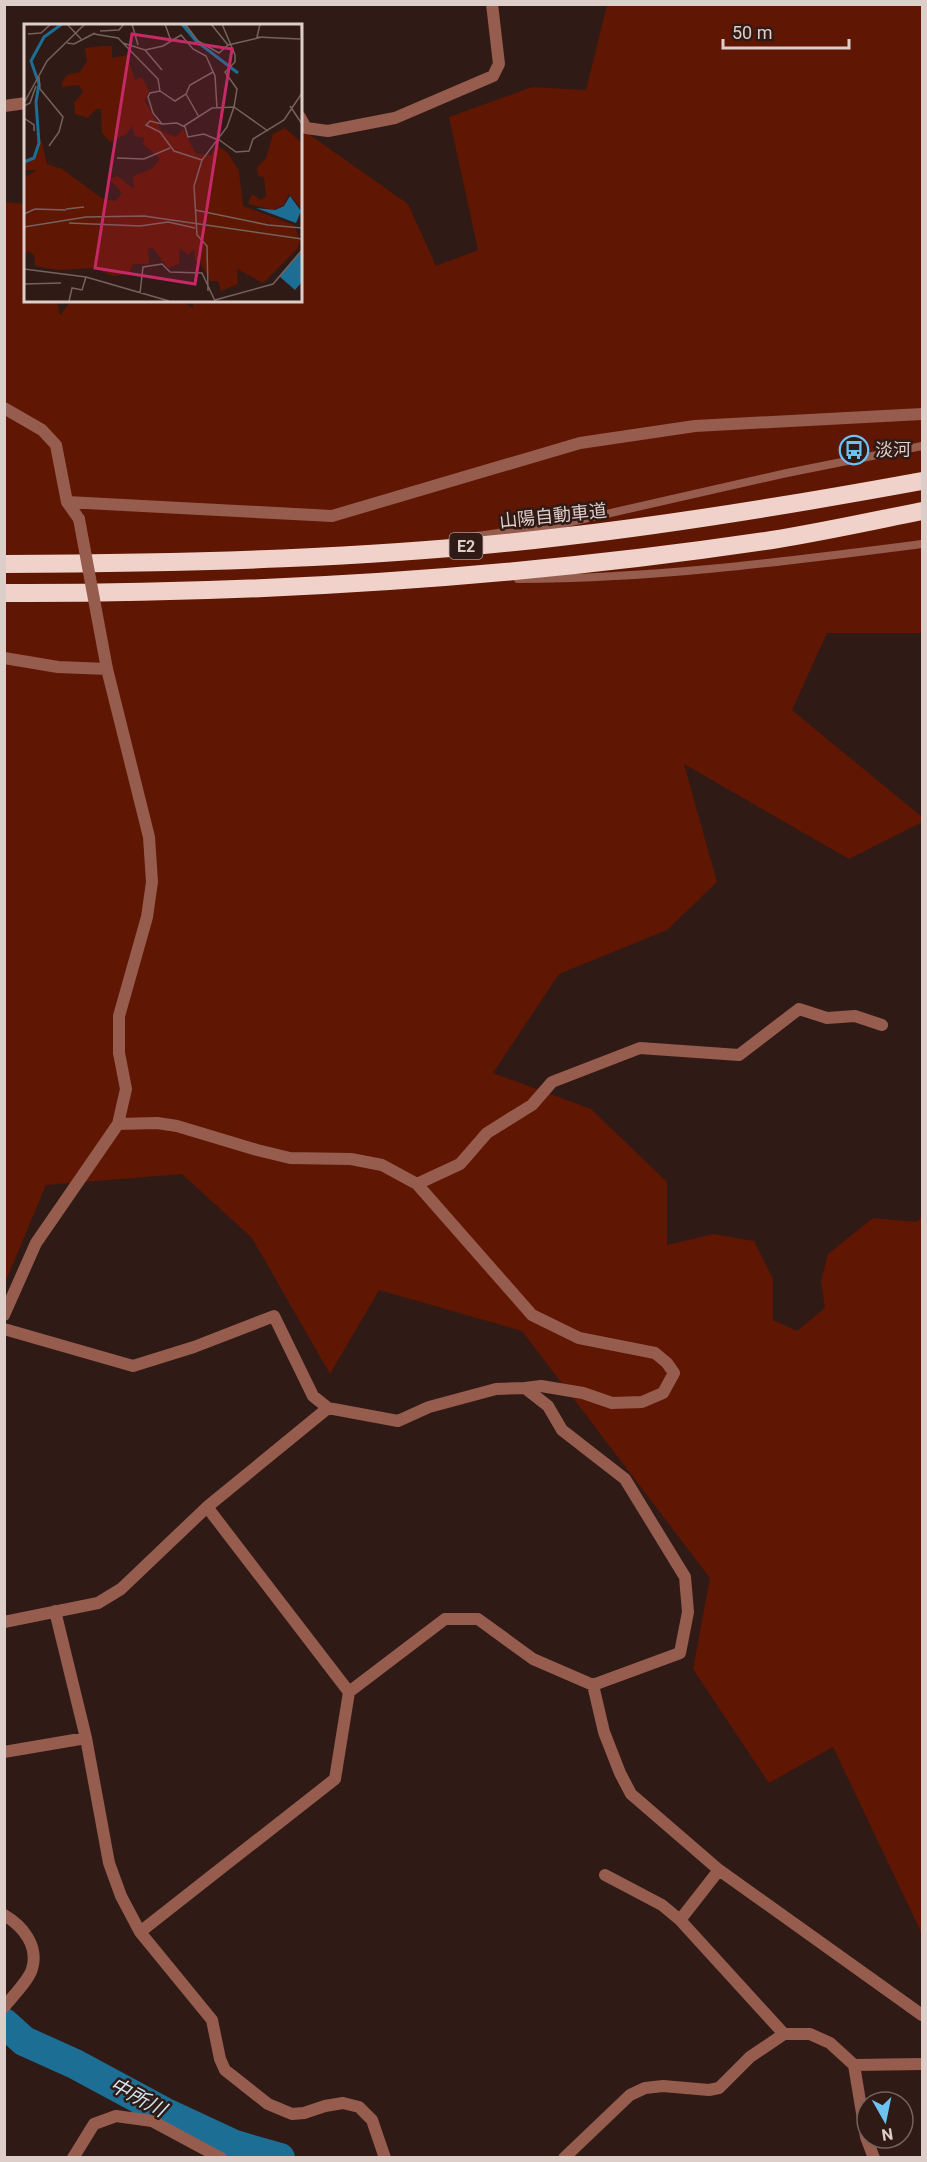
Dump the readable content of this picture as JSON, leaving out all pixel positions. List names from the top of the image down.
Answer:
{
  "streets": {
    "highway": ["山陽自動車道", "E2"]
  },
  "water": ["中所川"],
  "places": {
    "bus stop": ["淡河"]
  },
  "scale_bar": "50 m",
  "north": "bottom"
}
